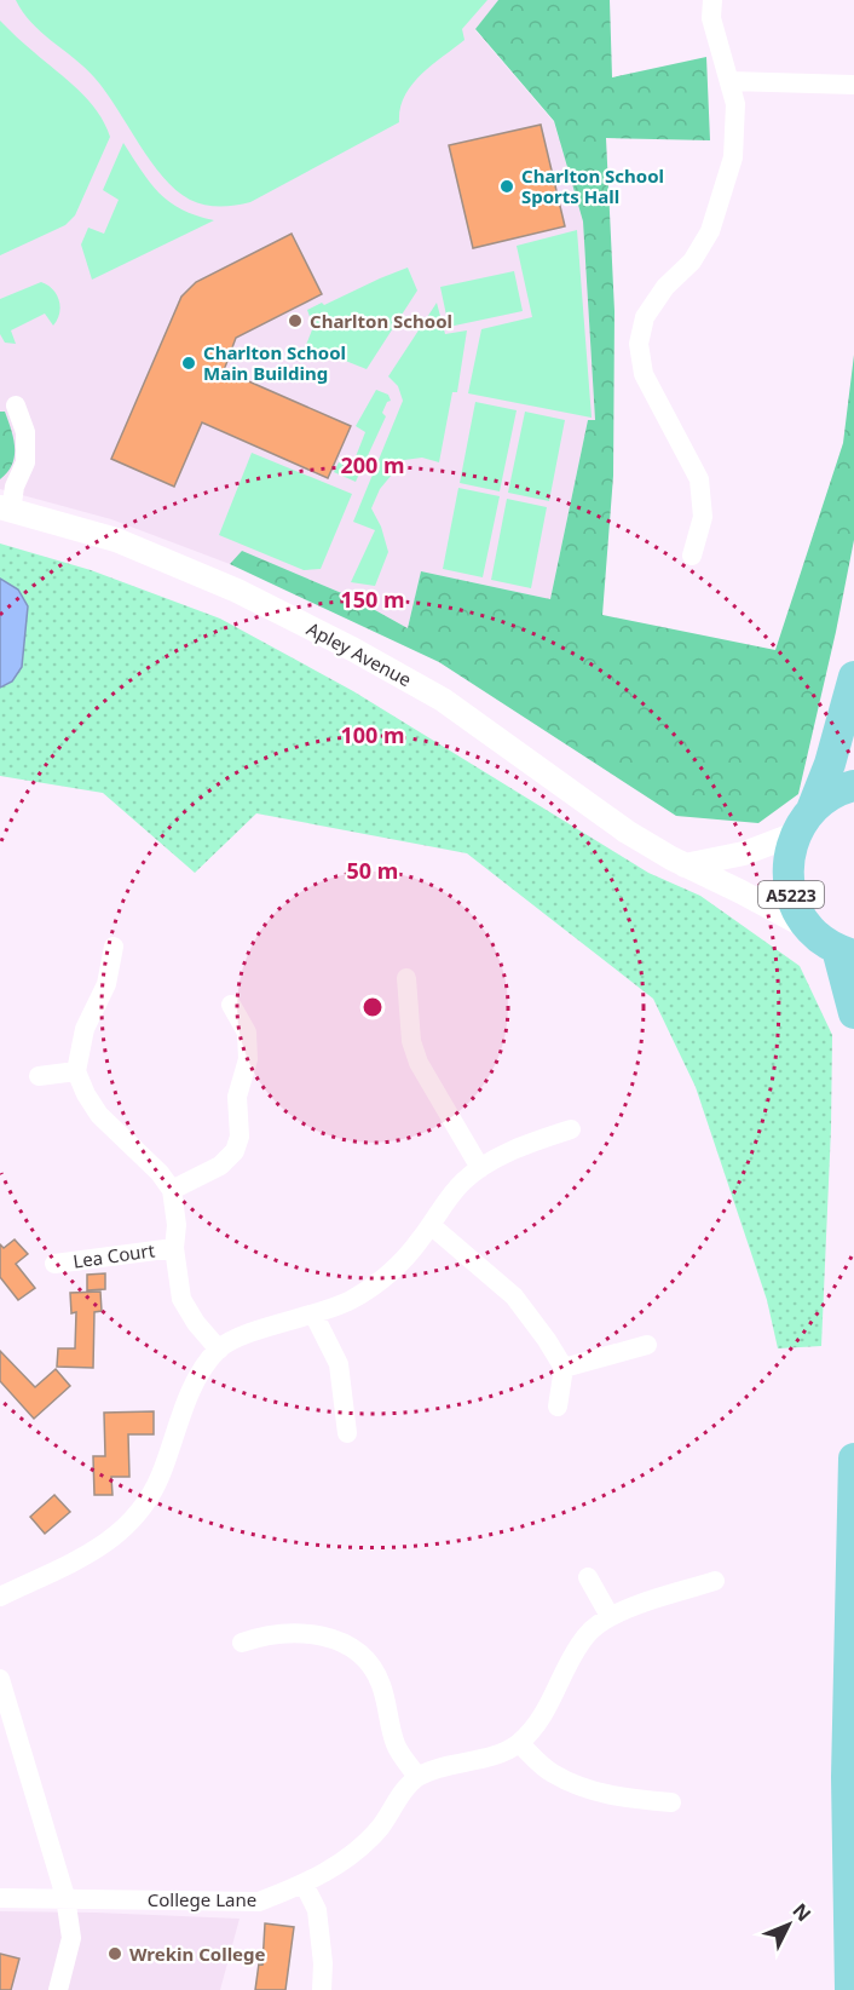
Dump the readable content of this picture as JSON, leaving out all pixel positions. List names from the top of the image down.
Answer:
{
  "streets": {
    "main road": ["A5223"],
    "street": ["Apley Avenue", "Lea Court", "College Lane"]
  },
  "crossings": [
    ["Apley Avenue", "A5223"]
  ],
  "places": [
    "Charlton School Sports Hall",
    "Charlton School",
    "Charlton School Main Building",
    "Wrekin College"
  ],
  "north": "top right",
  "rings": [
    "200 m",
    "150 m",
    "100 m",
    "50 m"
  ]
}
